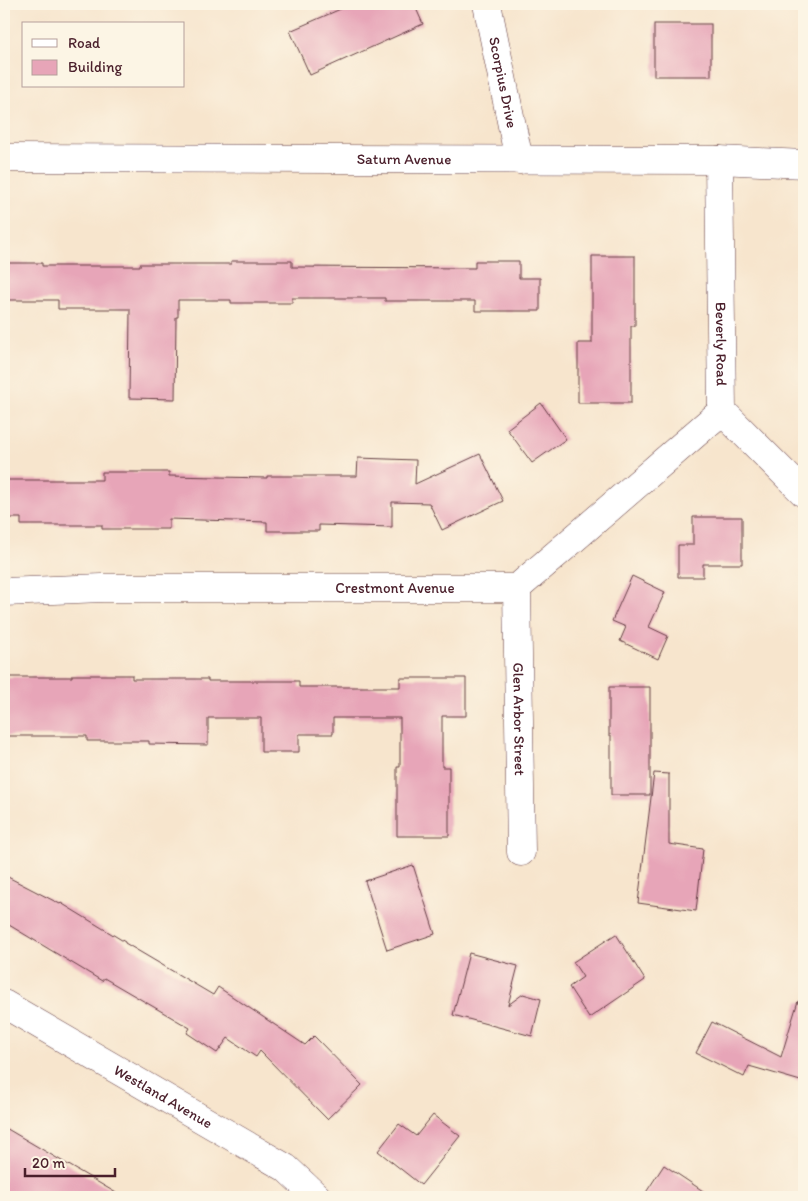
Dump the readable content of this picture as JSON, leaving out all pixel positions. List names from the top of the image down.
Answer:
{
  "streets": {
    "street": [
      "Scorpius Drive",
      "Saturn Avenue",
      "Beverly Road",
      "Crestmont Avenue",
      "Glen Arbor Street",
      "Westland Avenue"
    ]
  },
  "crossings": [
    ["Scorpius Drive", "Saturn Avenue"],
    ["Saturn Avenue", "Beverly Road"],
    ["Crestmont Avenue", "Glen Arbor Street"]
  ],
  "legend": ["Road", "Building"],
  "scale_bar": "20 m"
}
